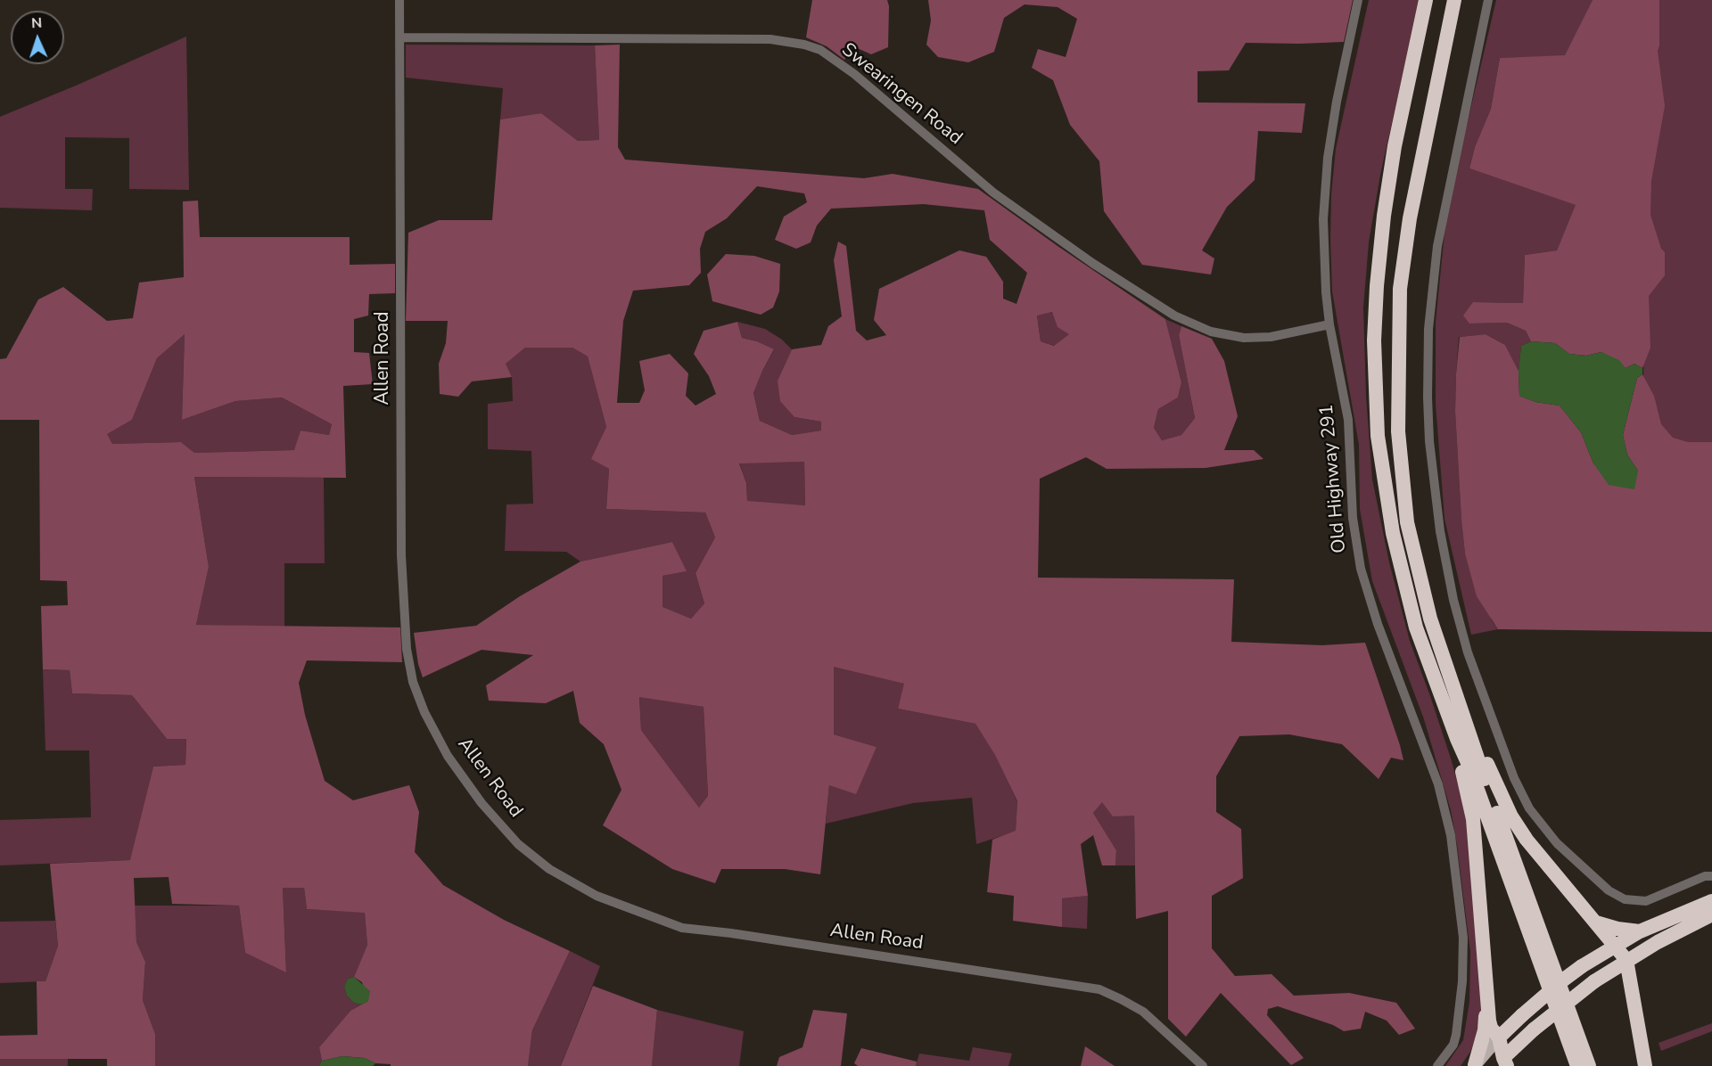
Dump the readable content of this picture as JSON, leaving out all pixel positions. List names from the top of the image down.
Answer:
{
  "streets": {
    "street": ["Swearingen Road", "Allen Road", "Old Highway 291"]
  },
  "crossings": [
    ["Swearingen Road", "Allen Road"],
    ["Swearingen Road", "Old Highway 291"]
  ],
  "north": "top"
}
